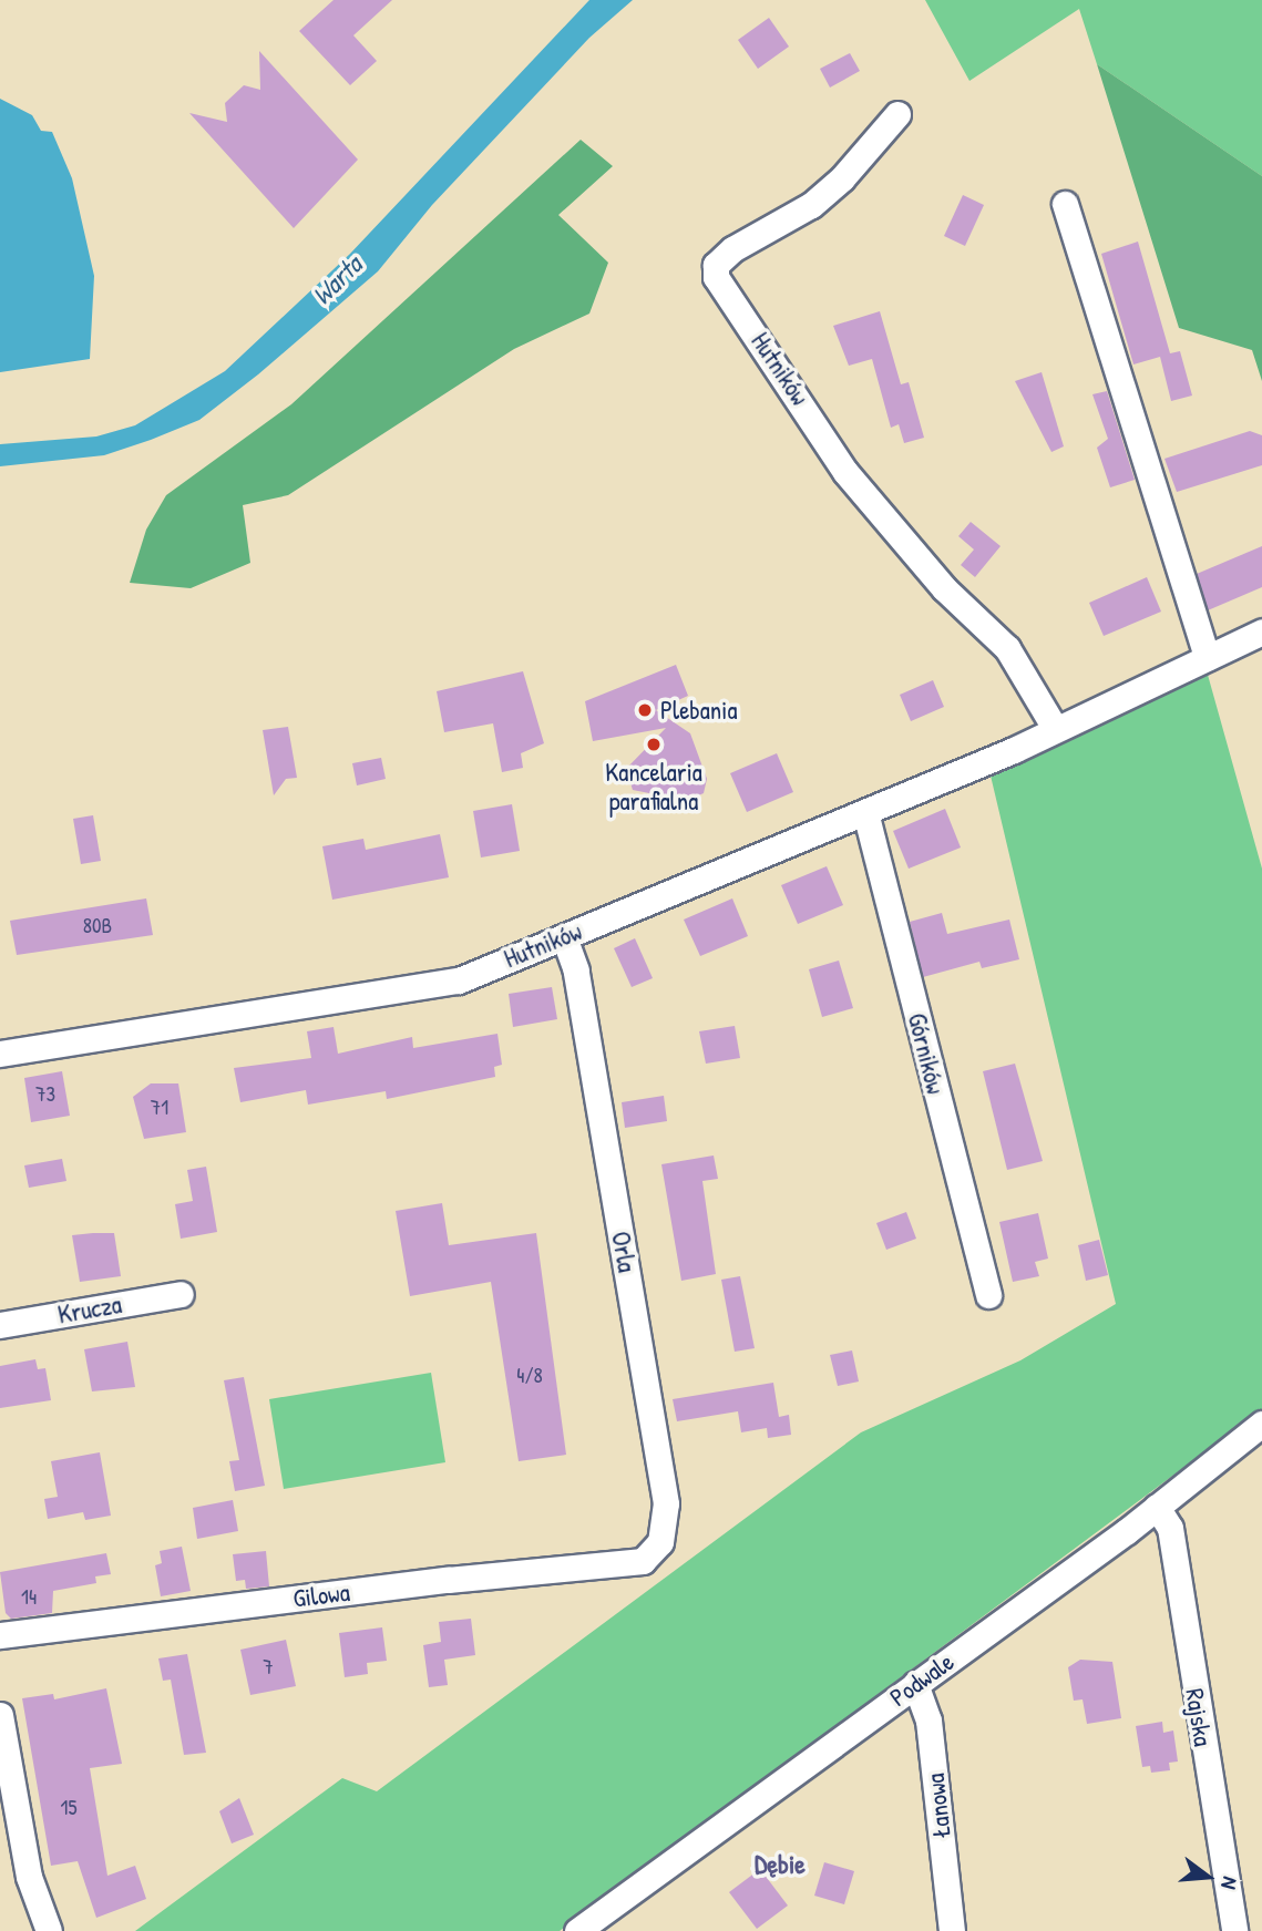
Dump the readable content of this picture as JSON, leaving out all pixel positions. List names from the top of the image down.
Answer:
{
  "streets": {
    "street": [
      "Hutników",
      "Górników",
      "Orla",
      "Krucza",
      "Gilowa",
      "Podwale",
      "Rajska",
      "Łanowa"
    ]
  },
  "crossings": [
    ["Hutników", "Górników"],
    ["Hutników", "Orla"],
    ["Orla", "Gilowa"],
    ["Podwale", "Rajska"],
    ["Podwale", "Łanowa"]
  ],
  "districts": ["Dębie"],
  "water": ["Warta"],
  "places": ["Plebania", "Kancelaria parafialna"],
  "house_numbers": [
    "80B",
    "73",
    "71",
    "4/8",
    "14",
    "7",
    "15"
  ],
  "north": "right"
}
